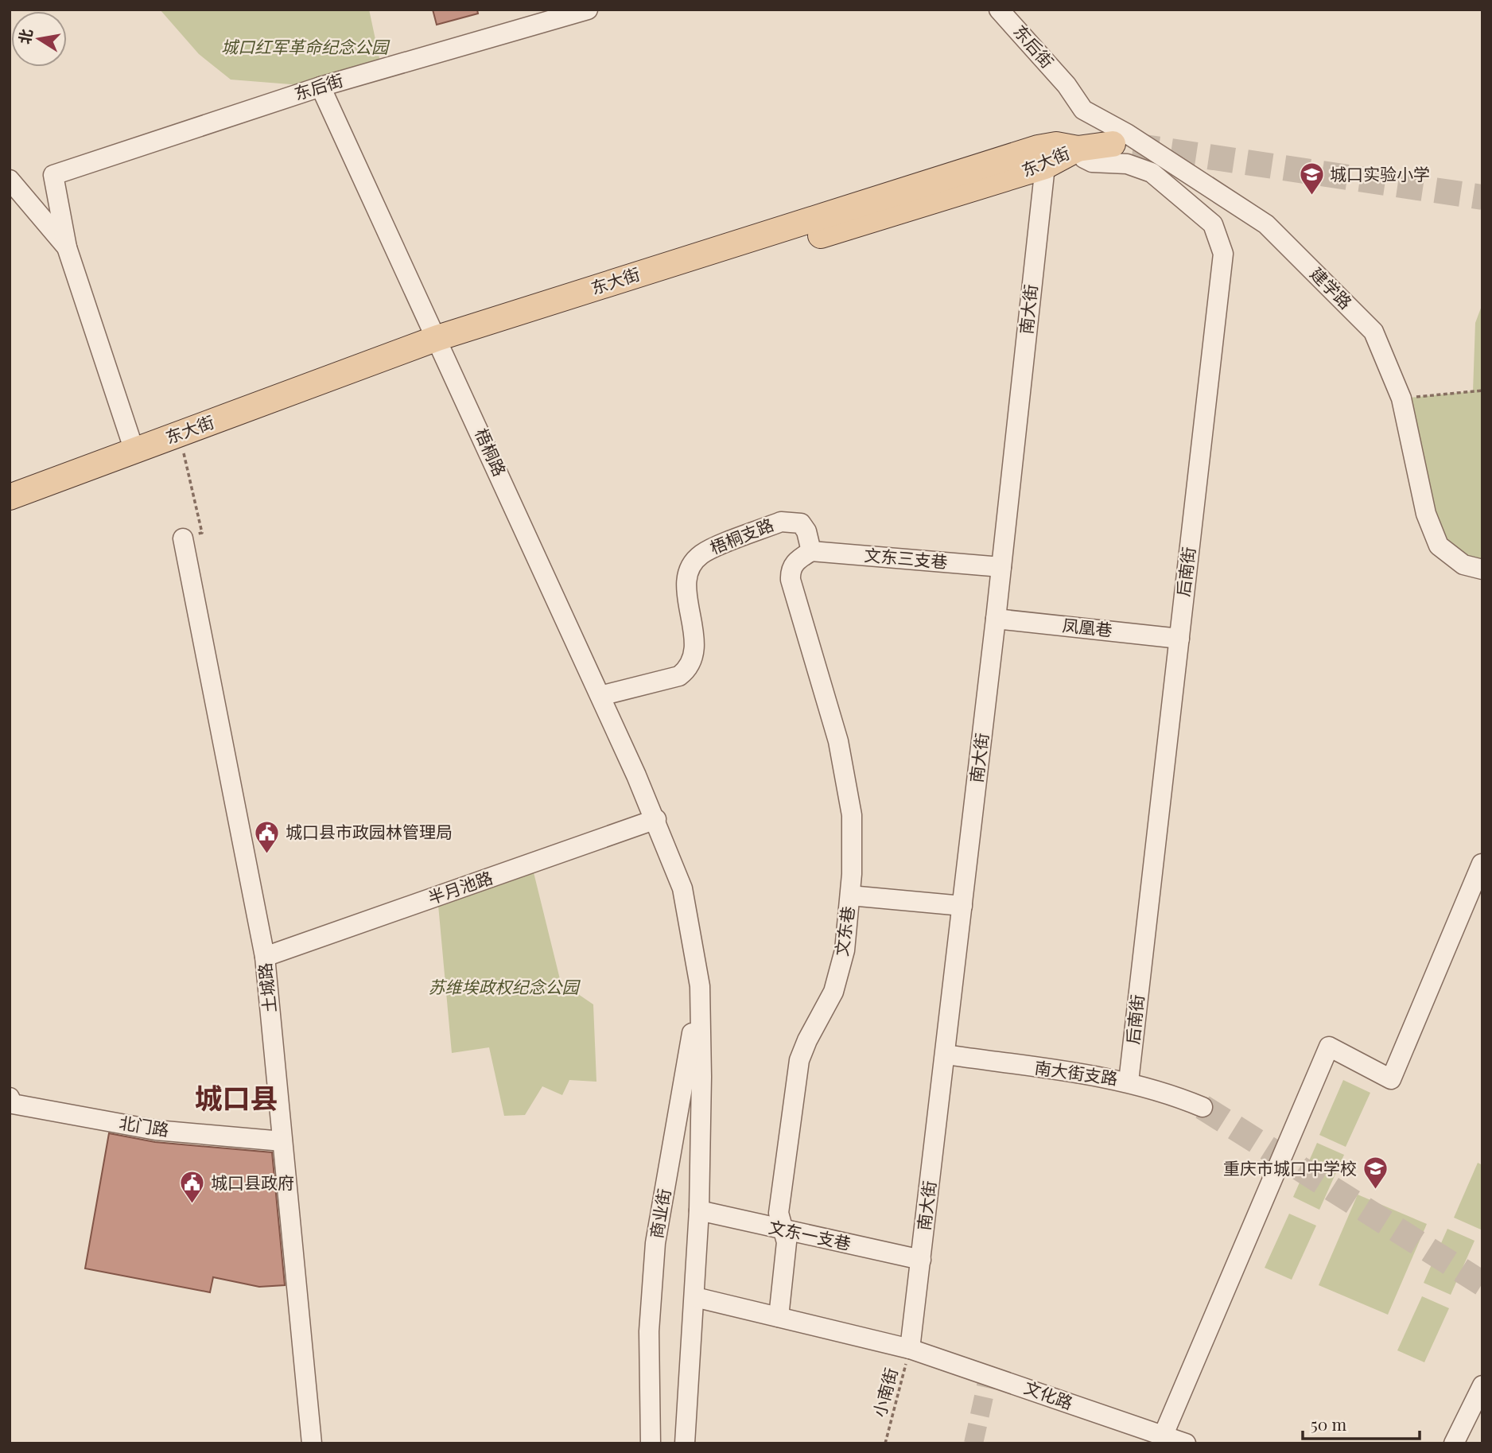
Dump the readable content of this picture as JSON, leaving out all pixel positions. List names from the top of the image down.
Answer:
{
  "streets": {
    "main road": ["东大街"],
    "street": [
      "东后街",
      "建学路",
      "南大街",
      "梧桐路",
      "梧桐支路",
      "文东三支巷",
      "后南街",
      "凤凰巷",
      "半月池路",
      "文东巷",
      "土城路",
      "南大街支路",
      "北门路",
      "商业街",
      "文东一支巷",
      "文化路"
    ],
    "path": ["小南街"]
  },
  "crossings": [
    ["东后街", "建学路"],
    ["东后街", "梧桐路"],
    ["东大街", "南大街"],
    ["东大街", "梧桐路"],
    ["东大街", "后南街"],
    ["南大街", "文东三支巷"],
    ["南大街", "凤凰巷"],
    ["南大街", "南大街支路"],
    ["南大街", "文东一支巷"],
    ["南大街", "小南街"],
    ["南大街", "文化路"],
    ["梧桐路", "梧桐支路"],
    ["梧桐路", "半月池路"],
    ["梧桐路", "商业街"],
    ["梧桐支路", "文东三支巷"],
    ["梧桐支路", "文东巷"],
    ["文东三支巷", "文东巷"],
    ["后南街", "凤凰巷"],
    ["后南街", "南大街支路"],
    ["半月池路", "土城路"],
    ["半月池路", "商业街"],
    ["文东巷", "文东一支巷"],
    ["文东巷", "文化路"],
    ["土城路", "北门路"],
    ["商业街", "文东一支巷"],
    ["商业街", "文化路"],
    ["小南街", "文化路"]
  ],
  "districts": ["城口县"],
  "parks": ["城口红军革命纪念公园", "苏维埃政权纪念公园"],
  "places": {
    "school or university": ["城口实验小学", "重庆市城口中学校"],
    "public building": ["城口县市政园林管理局", "城口县政府"]
  },
  "scale_bar": "50 m",
  "north": "left"
}
